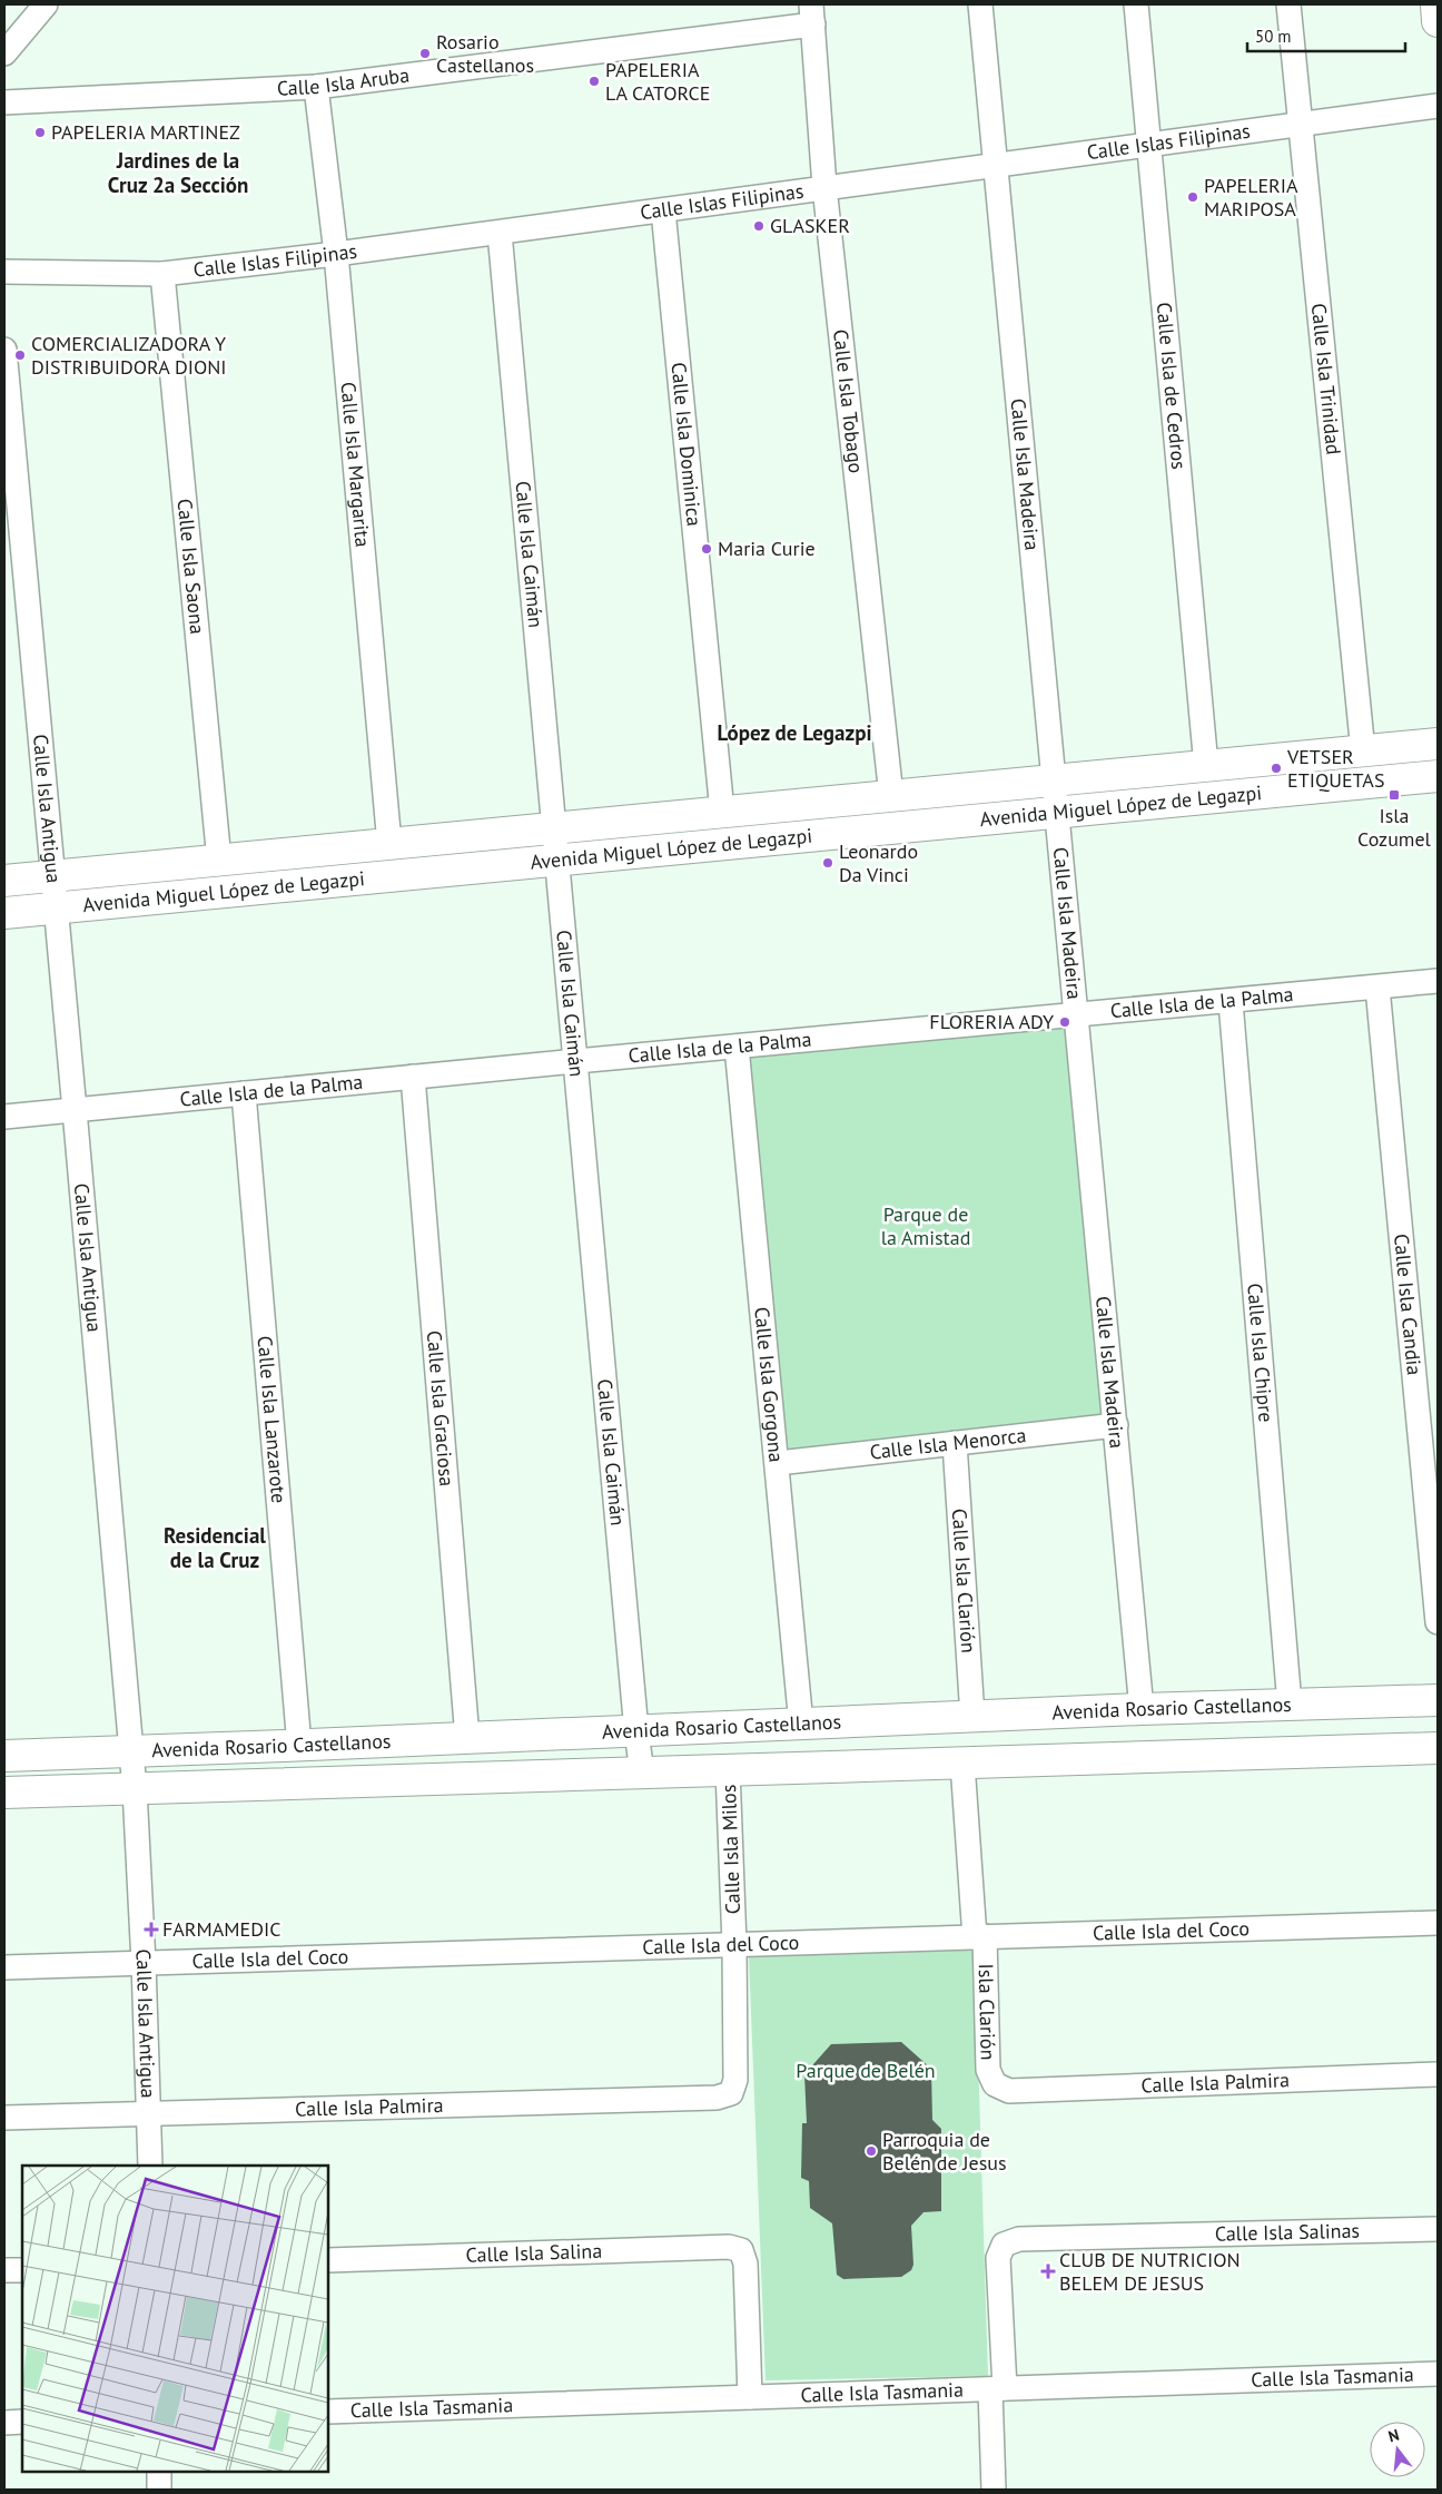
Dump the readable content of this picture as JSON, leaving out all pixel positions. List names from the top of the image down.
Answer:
{
  "streets": {
    "street": [
      "Calle Isla Aruba",
      "Calle Islas Filipinas",
      "Calle Isla Trinidad",
      "Calle Isla de Cedros",
      "Calle Isla Tobago",
      "Calle Isla Dominica",
      "Calle Isla Margarita",
      "Calle Isla Madeira",
      "Calle Isla Caimán",
      "Calle Isla Saona",
      "Avenida Miguel López de Legazpi",
      "Calle Isla Antigua",
      "Calle Isla de la Palma",
      "Calle Isla Candia",
      "Calle Isla Chipre",
      "Calle Isla Gorgona",
      "Calle Isla Graciosa",
      "Calle Isla Lanzarote",
      "Calle Isla Menorca",
      "Calle Isla Clarión",
      "Avenida Rosario Castellanos",
      "Calle Isla Milos",
      "Calle Isla del Coco",
      "Isla Clarión",
      "Calle Isla Palmira",
      "Calle Isla Salinas",
      "Calle Isla Salina",
      "Calle Isla Tasmania"
    ]
  },
  "crossings": [
    ["Calle Isla Aruba", "Calle Isla Tobago"],
    ["Calle Isla Aruba", "Calle Isla Margarita"],
    ["Calle Islas Filipinas", "Calle Isla Trinidad"],
    ["Calle Islas Filipinas", "Calle Isla de Cedros"],
    ["Calle Islas Filipinas", "Calle Isla Tobago"],
    ["Calle Islas Filipinas", "Calle Isla Dominica"],
    ["Calle Islas Filipinas", "Calle Isla Margarita"],
    ["Calle Islas Filipinas", "Calle Isla Madeira"],
    ["Calle Islas Filipinas", "Calle Isla Caimán"],
    ["Calle Islas Filipinas", "Calle Isla Saona"],
    ["Calle Isla Trinidad", "Avenida Miguel López de Legazpi"],
    ["Calle Isla de Cedros", "Avenida Miguel López de Legazpi"],
    ["Calle Isla Tobago", "Avenida Miguel López de Legazpi"],
    ["Calle Isla Dominica", "Avenida Miguel López de Legazpi"],
    ["Calle Isla Margarita", "Avenida Miguel López de Legazpi"],
    ["Calle Isla Madeira", "Avenida Miguel López de Legazpi"],
    ["Calle Isla Madeira", "Calle Isla de la Palma"],
    ["Calle Isla Madeira", "Calle Isla Menorca"],
    ["Calle Isla Madeira", "Avenida Rosario Castellanos"],
    ["Calle Isla Caimán", "Avenida Miguel López de Legazpi"],
    ["Calle Isla Caimán", "Calle Isla de la Palma"],
    ["Calle Isla Caimán", "Avenida Rosario Castellanos"],
    ["Calle Isla Saona", "Avenida Miguel López de Legazpi"],
    ["Avenida Miguel López de Legazpi", "Calle Isla Antigua"],
    ["Calle Isla Antigua", "Calle Isla de la Palma"],
    ["Calle Isla Antigua", "Avenida Rosario Castellanos"],
    ["Calle Isla Antigua", "Calle Isla del Coco"],
    ["Calle Isla Antigua", "Calle Isla Palmira"],
    ["Calle Isla de la Palma", "Calle Isla Candia"],
    ["Calle Isla de la Palma", "Calle Isla Chipre"],
    ["Calle Isla de la Palma", "Calle Isla Gorgona"],
    ["Calle Isla de la Palma", "Calle Isla Graciosa"],
    ["Calle Isla de la Palma", "Calle Isla Lanzarote"],
    ["Calle Isla Chipre", "Avenida Rosario Castellanos"],
    ["Calle Isla Gorgona", "Calle Isla Menorca"],
    ["Calle Isla Gorgona", "Avenida Rosario Castellanos"],
    ["Calle Isla Graciosa", "Avenida Rosario Castellanos"],
    ["Calle Isla Lanzarote", "Avenida Rosario Castellanos"],
    ["Calle Isla Menorca", "Calle Isla Clarión"],
    ["Calle Isla Clarión", "Avenida Rosario Castellanos"],
    ["Avenida Rosario Castellanos", "Calle Isla Milos"],
    ["Avenida Rosario Castellanos", "Isla Clarión"],
    ["Calle Isla Milos", "Calle Isla del Coco"],
    ["Calle Isla Milos", "Calle Isla Palmira"],
    ["Calle Isla del Coco", "Isla Clarión"],
    ["Isla Clarión", "Calle Isla Palmira"],
    ["Calle Isla Salinas", "Calle Isla Tasmania"],
    ["Calle Isla Salina", "Calle Isla Tasmania"]
  ],
  "districts": ["Jardines de la Cruz 2a Sección", "López de Legazpi", "Residencial de la Cruz"],
  "parks": ["Parque de la Amistad", "Parque de Belén"],
  "places": {
    "other": [
      "Rosario Castellanos",
      "PAPELERIA LA CATORCE",
      "PAPELERIA MARTINEZ",
      "PAPELERIA MARIPOSA",
      "GLASKER",
      "COMERCIALIZADORA Y DISTRIBUIDORA DIONI",
      "Maria Curie",
      "VETSER ETIQUETAS",
      "Leonardo Da Vinci",
      "FLORERIA ADY",
      "Parroquia de Belén de Jesus"
    ],
    "transit": ["Isla Cozumel"],
    "health": ["FARMAMEDIC", "CLUB DE NUTRICION BELEM DE JESUS"]
  },
  "scale_bar": "50 m",
  "north": "top"
}
